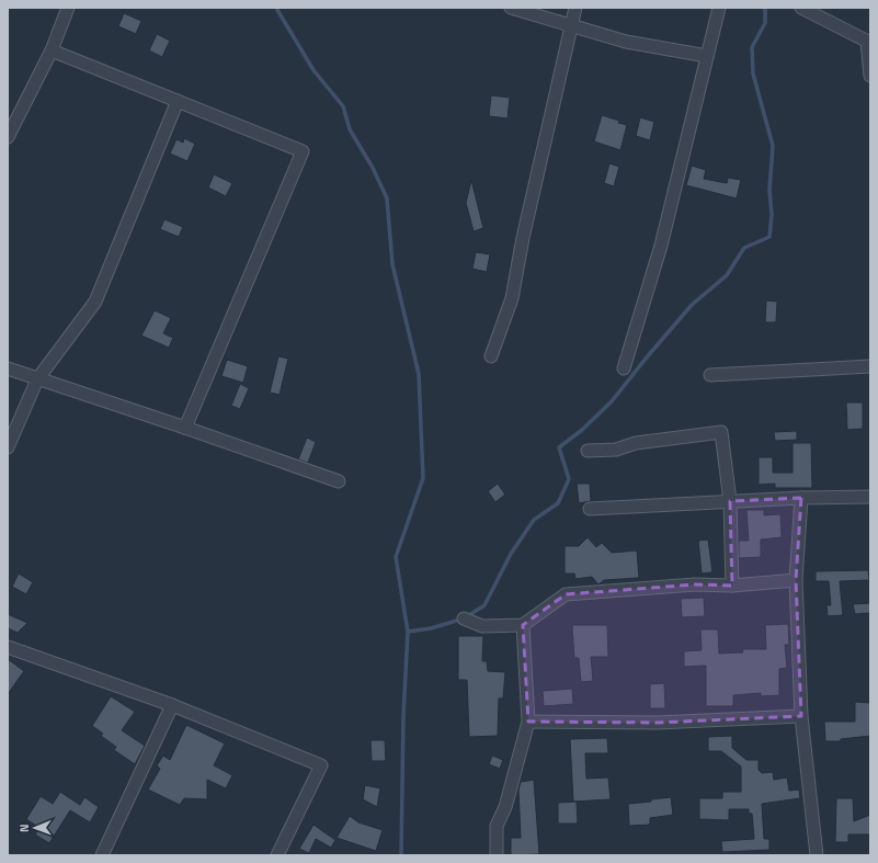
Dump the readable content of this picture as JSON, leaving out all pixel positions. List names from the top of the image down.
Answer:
{
  "north": "left"
}
